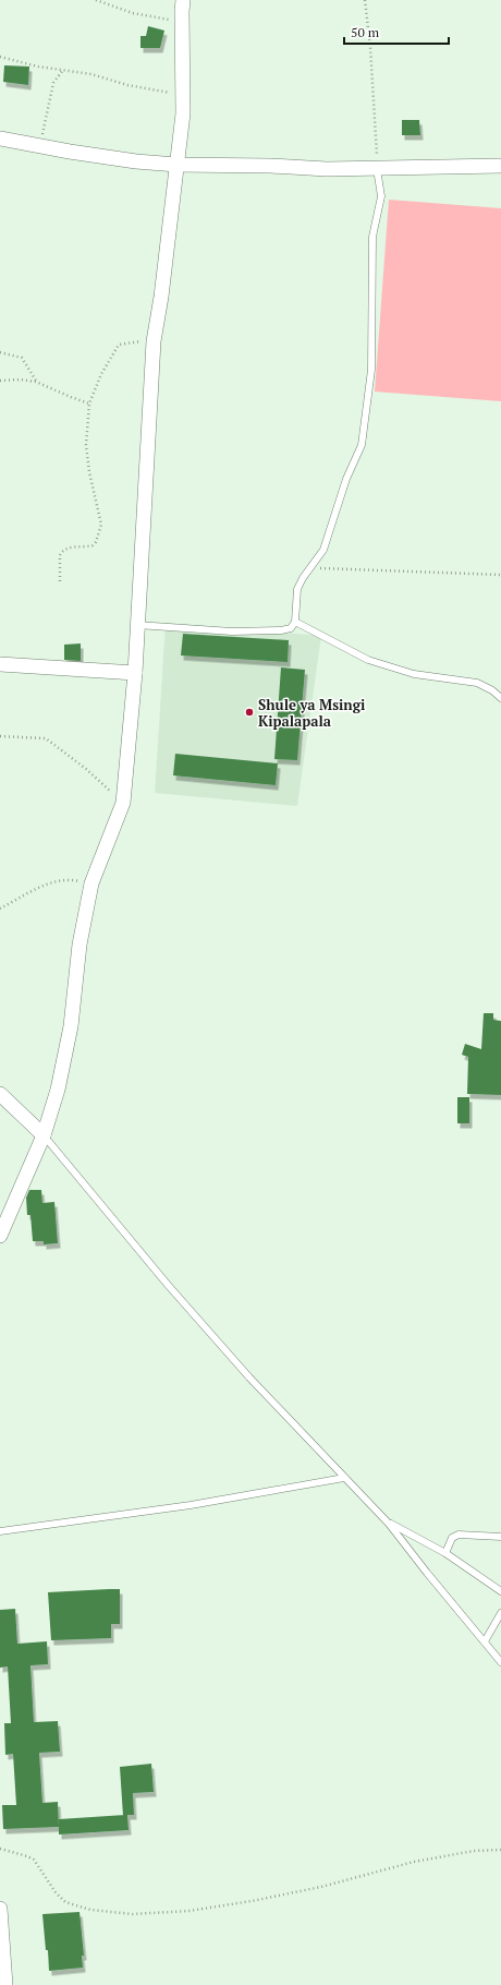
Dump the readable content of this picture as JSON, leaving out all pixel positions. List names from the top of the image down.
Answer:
{
  "places": ["Shule ya Msingi Kipalapala"],
  "scale_bar": "50 m"
}
